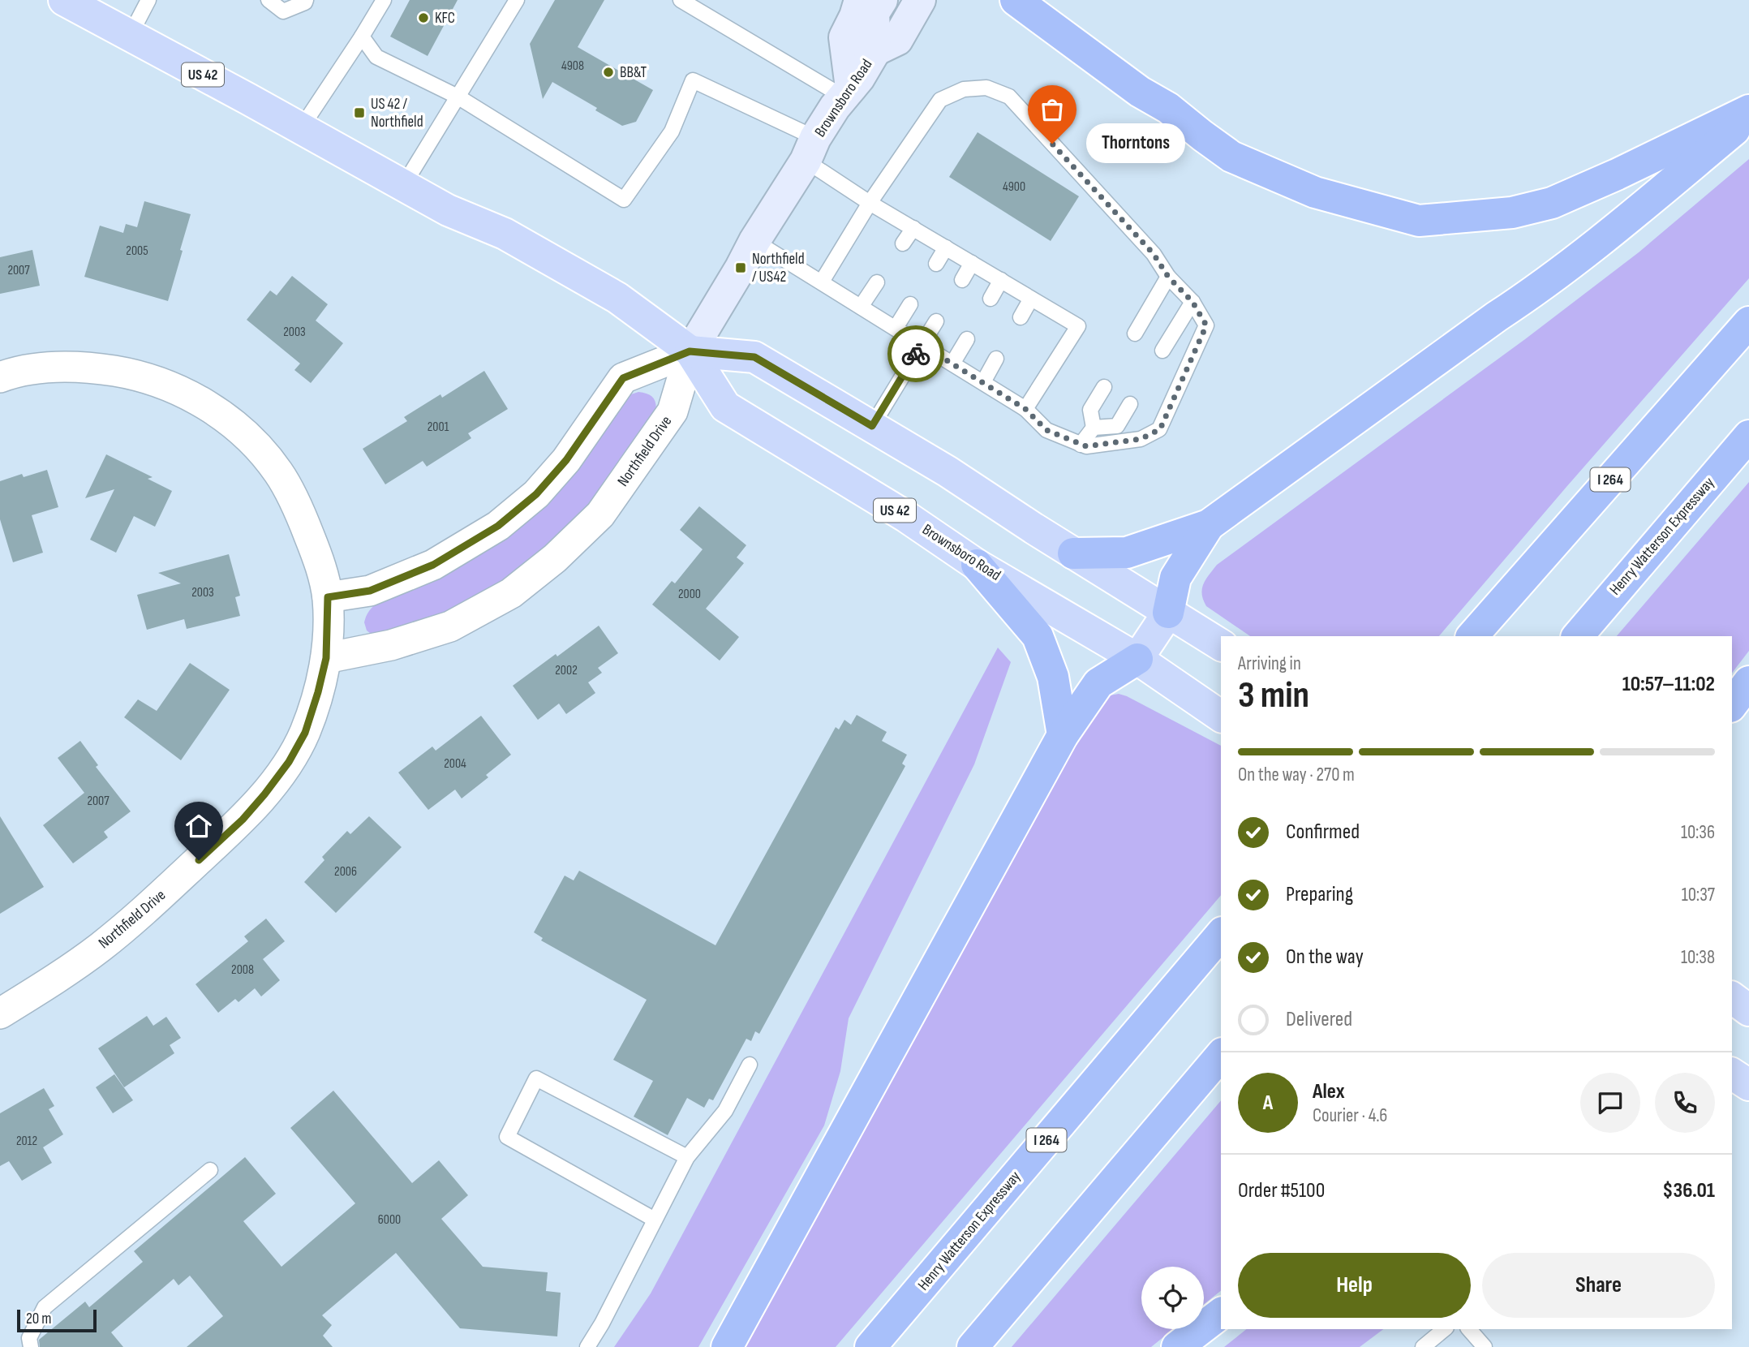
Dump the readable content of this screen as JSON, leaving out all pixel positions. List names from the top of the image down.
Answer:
{
  "streets": {
    "highway": ["I 264", "Henry Watterson Expressway"],
    "main road": ["US 42", "Brownsboro Road"],
    "street": ["Northfield Drive"]
  },
  "crossings": [
    ["US 42", "Brownsboro Road"],
    ["US 42", "Northfield Drive"],
    ["Brownsboro Road", "Northfield Drive"]
  ],
  "places": {
    "other": ["KFC", "BB&T", "Thorntons"],
    "transit": ["US 42 / Northfield", "Northfield / US42"]
  },
  "house_numbers": [
    "4908",
    "4900",
    "2005",
    "2007",
    "2003",
    "2001",
    "2003",
    "2000",
    "2002",
    "2004",
    "2007",
    "2006",
    "2008",
    "2012",
    "6000"
  ],
  "scale_bar": "20 m",
  "page": {
    "bubble": "Thorntons",
    "heading": ["3 min", "Arriving in", "10:57–11:02"],
    "panel": [
      "Alex",
      "Courier · 4.6",
      "Order #5100",
      "$36.01"
    ],
    "bar": "On the way · 270 m",
    "list": [
      ["Confirmed", "10:36"],
      ["Preparing", "10:37"],
      ["On the way", "10:38"],
      "Delivered"
    ],
    "round": "A",
    "buttons": ["Help", "Share"],
    "scale": "20 m"
  }
}
